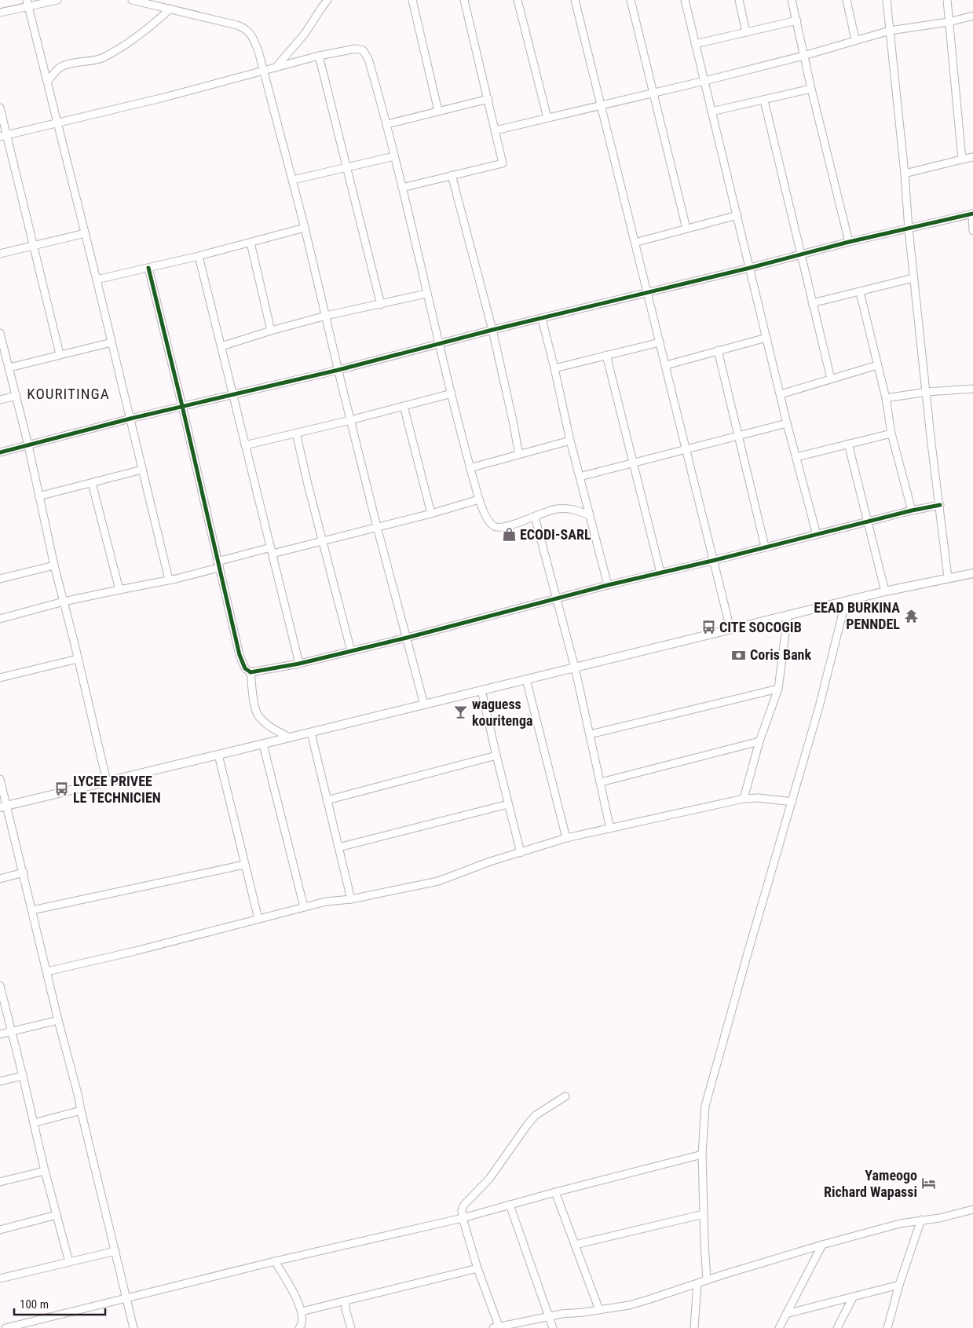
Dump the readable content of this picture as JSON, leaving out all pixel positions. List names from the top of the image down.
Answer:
{
  "districts": ["KOURITINGA"],
  "places": {
    "shop": ["ECODI-SARL"],
    "temple": ["EEAD BURKINA PENNDEL"],
    "bus stop": ["CITE SOCOGIB", "LYCEE PRIVEE LE TECHNICIEN"],
    "bank": ["Coris Bank"],
    "bar": ["waguess kouritenga"],
    "hotel": ["Yameogo Richard Wapassi"]
  },
  "scale_bar": "100 m"
}
